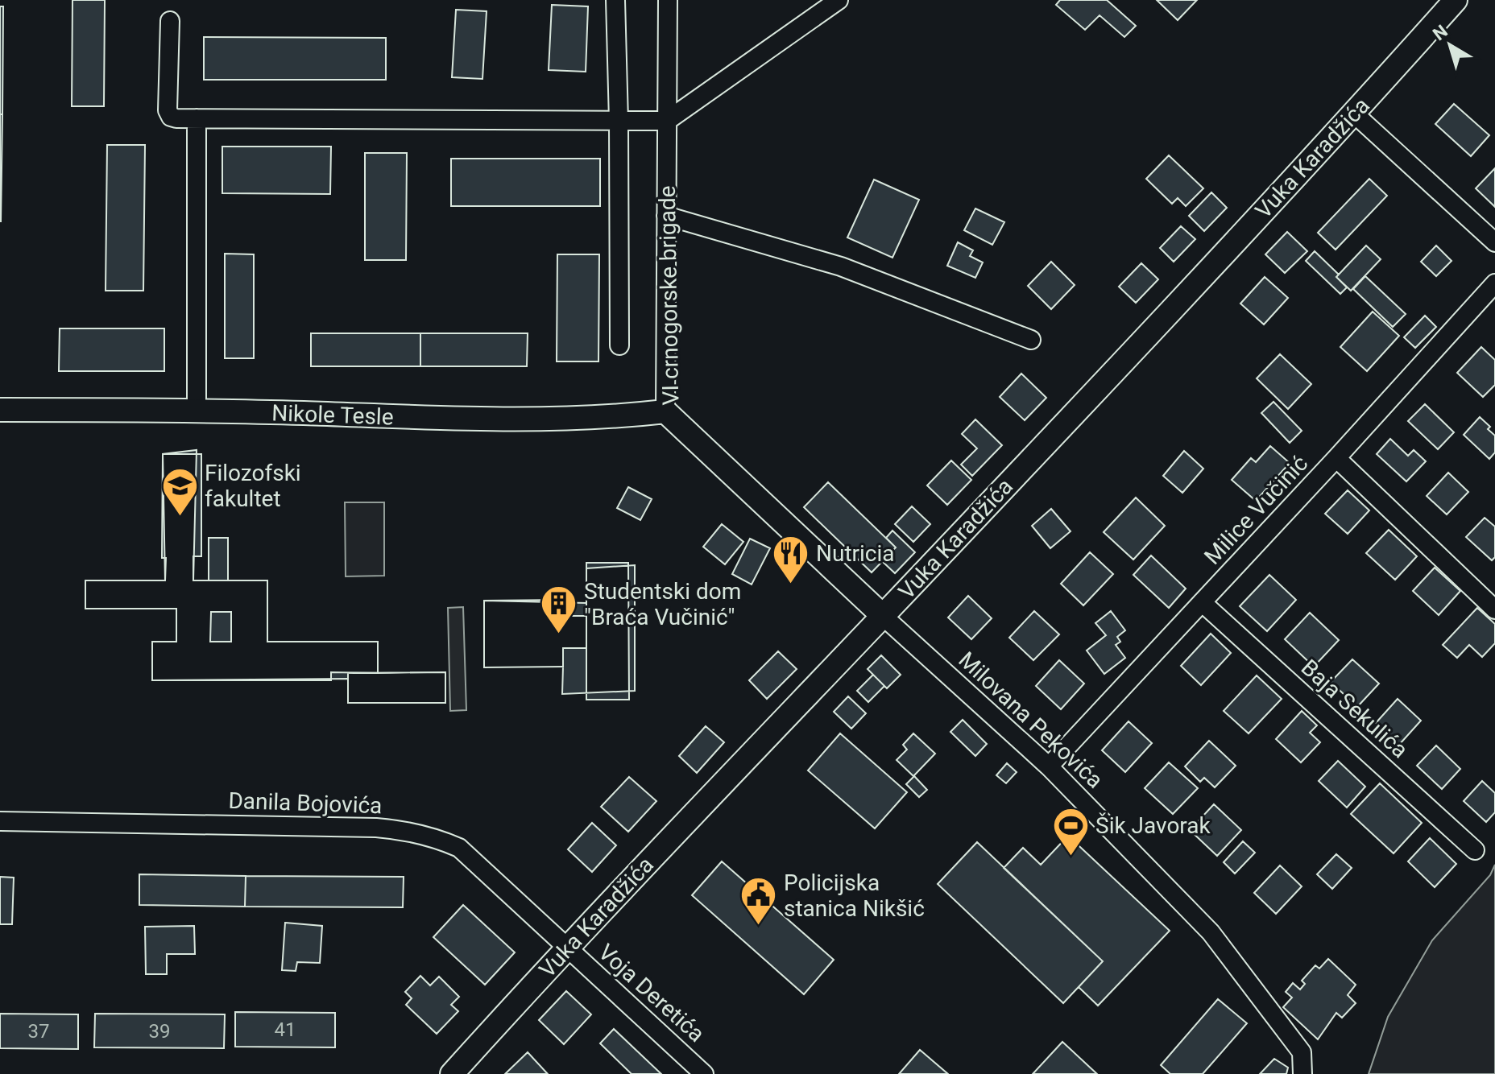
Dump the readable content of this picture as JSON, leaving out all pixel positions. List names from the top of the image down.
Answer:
{
  "streets": {
    "street": [
      "Vuka Karadžića",
      "VI crnogorske brigade",
      "Nikole Tesle",
      "Milice Vučinić",
      "Baja Sekulića",
      "Milovana Pekovića",
      "Danila Bojovića",
      "Voja Deretića"
    ]
  },
  "crossings": [
    ["Vuka Karadžića", "VI crnogorske brigade"],
    ["Vuka Karadžića", "Milovana Pekovića"],
    ["Vuka Karadžića", "Danila Bojovića"],
    ["Vuka Karadžića", "Voja Deretića"],
    ["VI crnogorske brigade", "Nikole Tesle"],
    ["VI crnogorske brigade", "Milovana Pekovića"],
    ["Milice Vučinić", "Baja Sekulića"],
    ["Milice Vučinić", "Milovana Pekovića"],
    ["Danila Bojovića", "Voja Deretića"]
  ],
  "places": {
    "school or university": ["Filozofski fakultet"],
    "restaurant": ["Nutricia"],
    "building": ["Studentski dom \"Braća Vučinić\""],
    "sports": ["Šik Javorak"],
    "public building": ["Policijska stanica Nikšić"]
  },
  "house_numbers": ["41", "37", "39"],
  "north": "top left"
}
